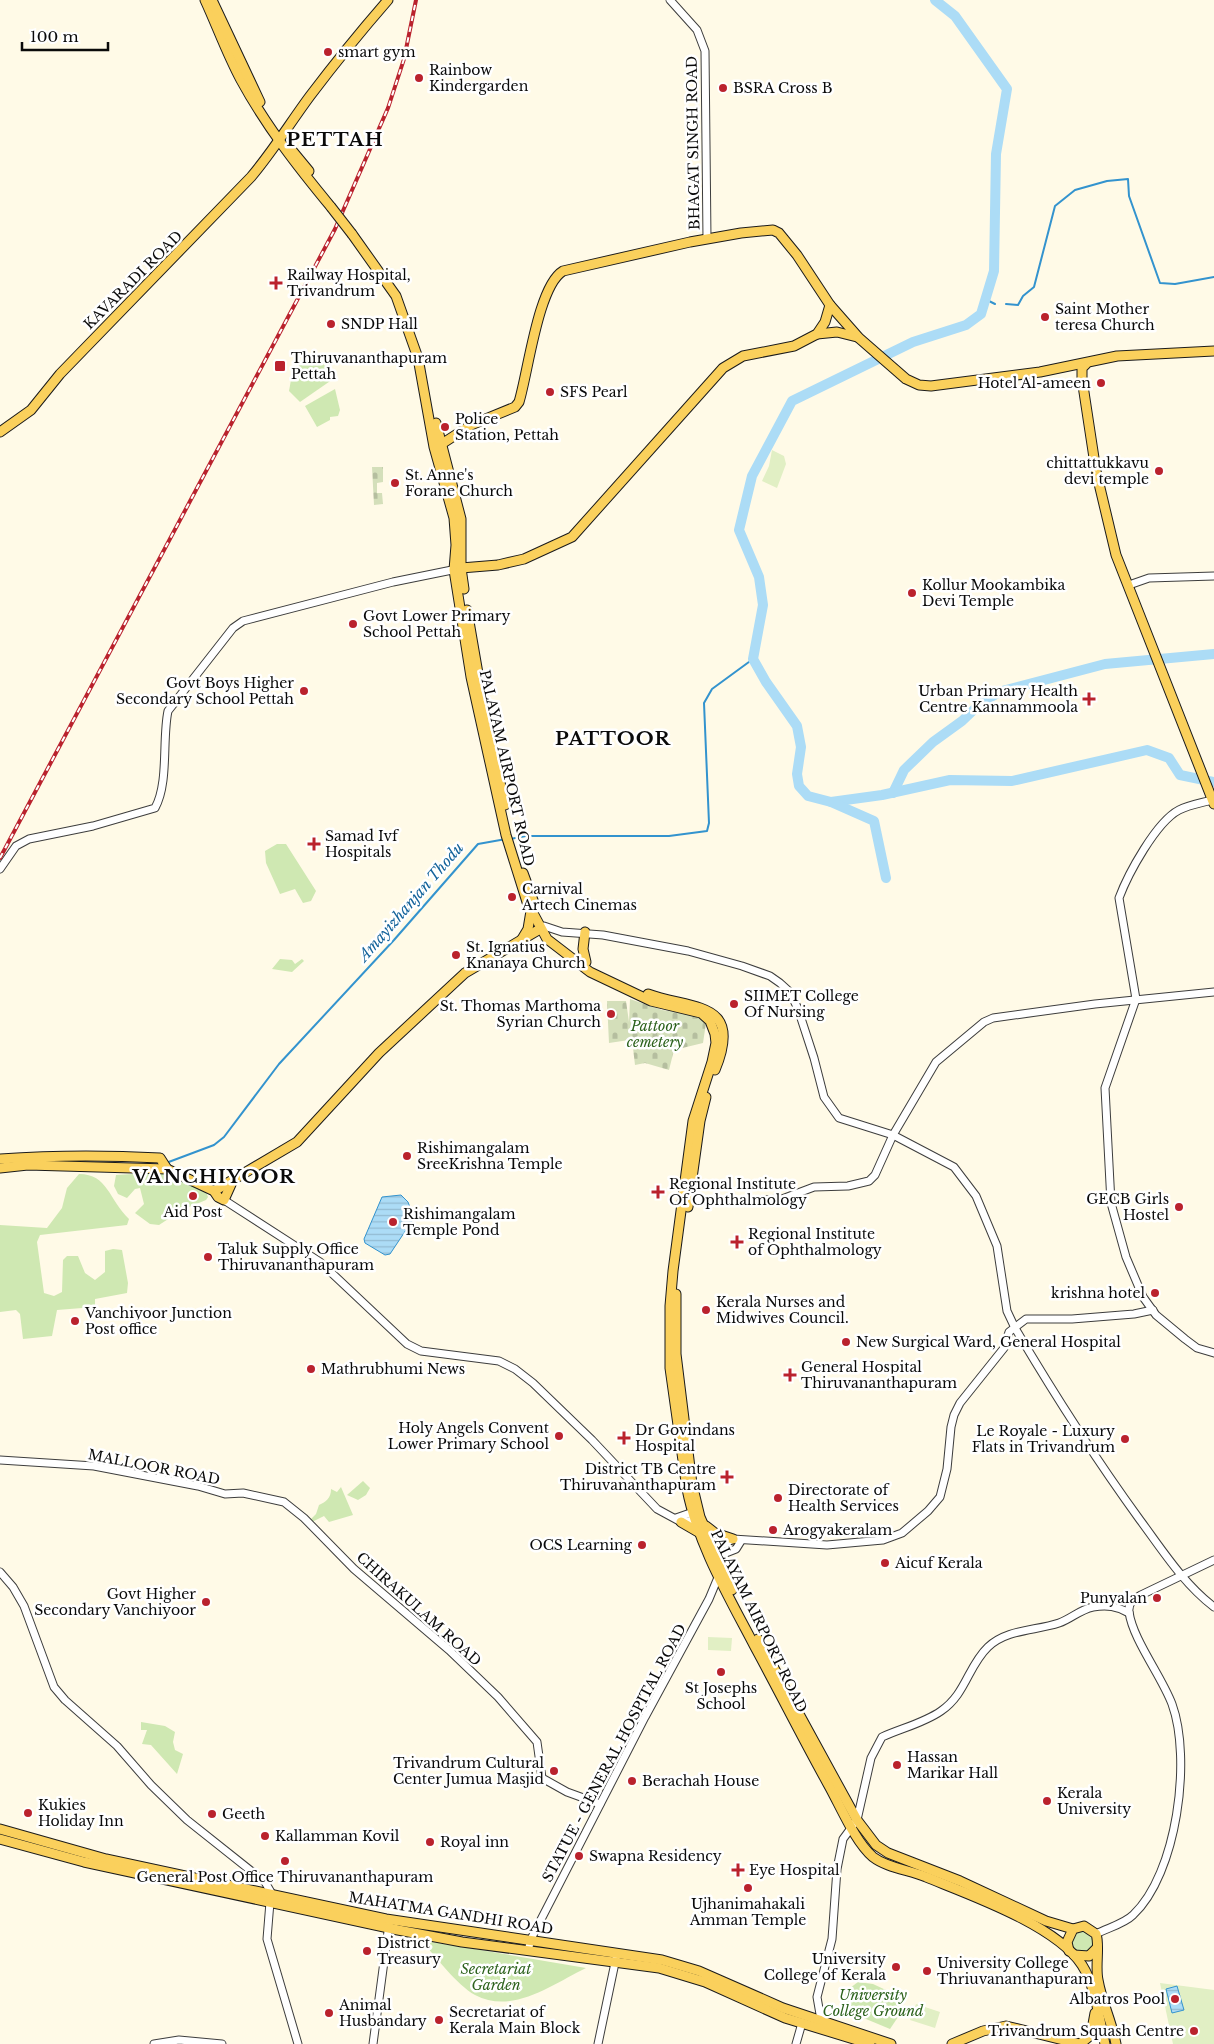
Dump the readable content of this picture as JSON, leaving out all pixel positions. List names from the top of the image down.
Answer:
{
  "streets": {
    "main road": ["KAVARADI ROAD", "PALAYAM AIRPORT ROAD", "MAHATMA GANDHI ROAD"],
    "street": [
      "BHAGAT SINGH ROAD",
      "MALLOOR ROAD",
      "CHIRAKULAM ROAD",
      "STATUE - GENERAL HOSPITAL ROAD"
    ]
  },
  "crossings": [
    ["PALAYAM AIRPORT ROAD", "STATUE - GENERAL HOSPITAL ROAD"],
    ["MALLOOR ROAD", "CHIRAKULAM ROAD"],
    ["CHIRAKULAM ROAD", "STATUE - GENERAL HOSPITAL ROAD"],
    ["STATUE - GENERAL HOSPITAL ROAD", "MAHATMA GANDHI ROAD"]
  ],
  "districts": ["PETTAH", "PATTOOR", "VANCHIYOOR"],
  "water": ["Amayizhanjan Thodu"],
  "parks": ["Pattoor cemetery", "Secretariat Garden", "University College Ground"],
  "places": {
    "other": [
      "smart gym",
      "Rainbow Kindergarden",
      "BSRA Cross B",
      "Saint Mother teresa Church",
      "SNDP Hall",
      "Hotel Al-ameen",
      "SFS Pearl",
      "Police Station, Pettah",
      "chittattukkavu devi temple",
      "St. Anne's Forane Church",
      "Kollur Mookambika Devi Temple",
      "Govt Lower Primary School Pettah",
      "Govt Boys Higher Secondary School Pettah",
      "Carnival Artech Cinemas",
      "St. Ignatius Knanaya Church",
      "SIIMET College Of Nursing",
      "St. Thomas Marthoma Syrian Church",
      "Rishimangalam SreeKrishna Temple",
      "Aid Post",
      "GECB Girls Hostel",
      "Rishimangalam Temple Pond",
      "Taluk Supply Office Thiruvananthapuram",
      "krishna hotel",
      "Kerala Nurses and Midwives Council.",
      "Vanchiyoor Junction Post office",
      "New Surgical Ward, General Hospital",
      "Mathrubhumi News",
      "Holy Angels Convent Lower Primary School",
      "Le Royale - Luxury Flats in Trivandrum",
      "Directorate of Health Services",
      "Arogyakeralam",
      "OCS Learning",
      "Aicuf Kerala",
      "Punyalan",
      "Govt Higher Secondary Vanchiyoor",
      "St Josephs School",
      "Hassan Marikar Hall",
      "Trivandrum Cultural Center Jumua Masjid",
      "Berachah House",
      "Kerala University",
      "Kukies Holiday Inn",
      "Geeth",
      "Kallamman Kovil",
      "Royal inn",
      "Swapna Residency",
      "General Post Office Thiruvananthapuram",
      "Ujhanimahakali Amman Temple",
      "District Treasury",
      "University College of Kerala",
      "University College Thriuvananthapuram",
      "Albatros Pool",
      "Animal Husbandary",
      "Secretariat of Kerala Main Block",
      "Trivandrum Squash Centre"
    ],
    "health": [
      "Railway Hospital, Trivandrum",
      "Urban Primary Health Centre Kannammoola",
      "Samad Ivf Hospitals",
      "Regional Institute Of Ophthalmology",
      "Regional Institute of Ophthalmology",
      "General Hospital Thiruvananthapuram",
      "Dr Govindans Hospital",
      "District TB Centre Thiruvananthapuram",
      "Eye Hospital"
    ],
    "transit": ["Thiruvananthapuram Pettah"]
  },
  "scale_bar": "100 m"
}
